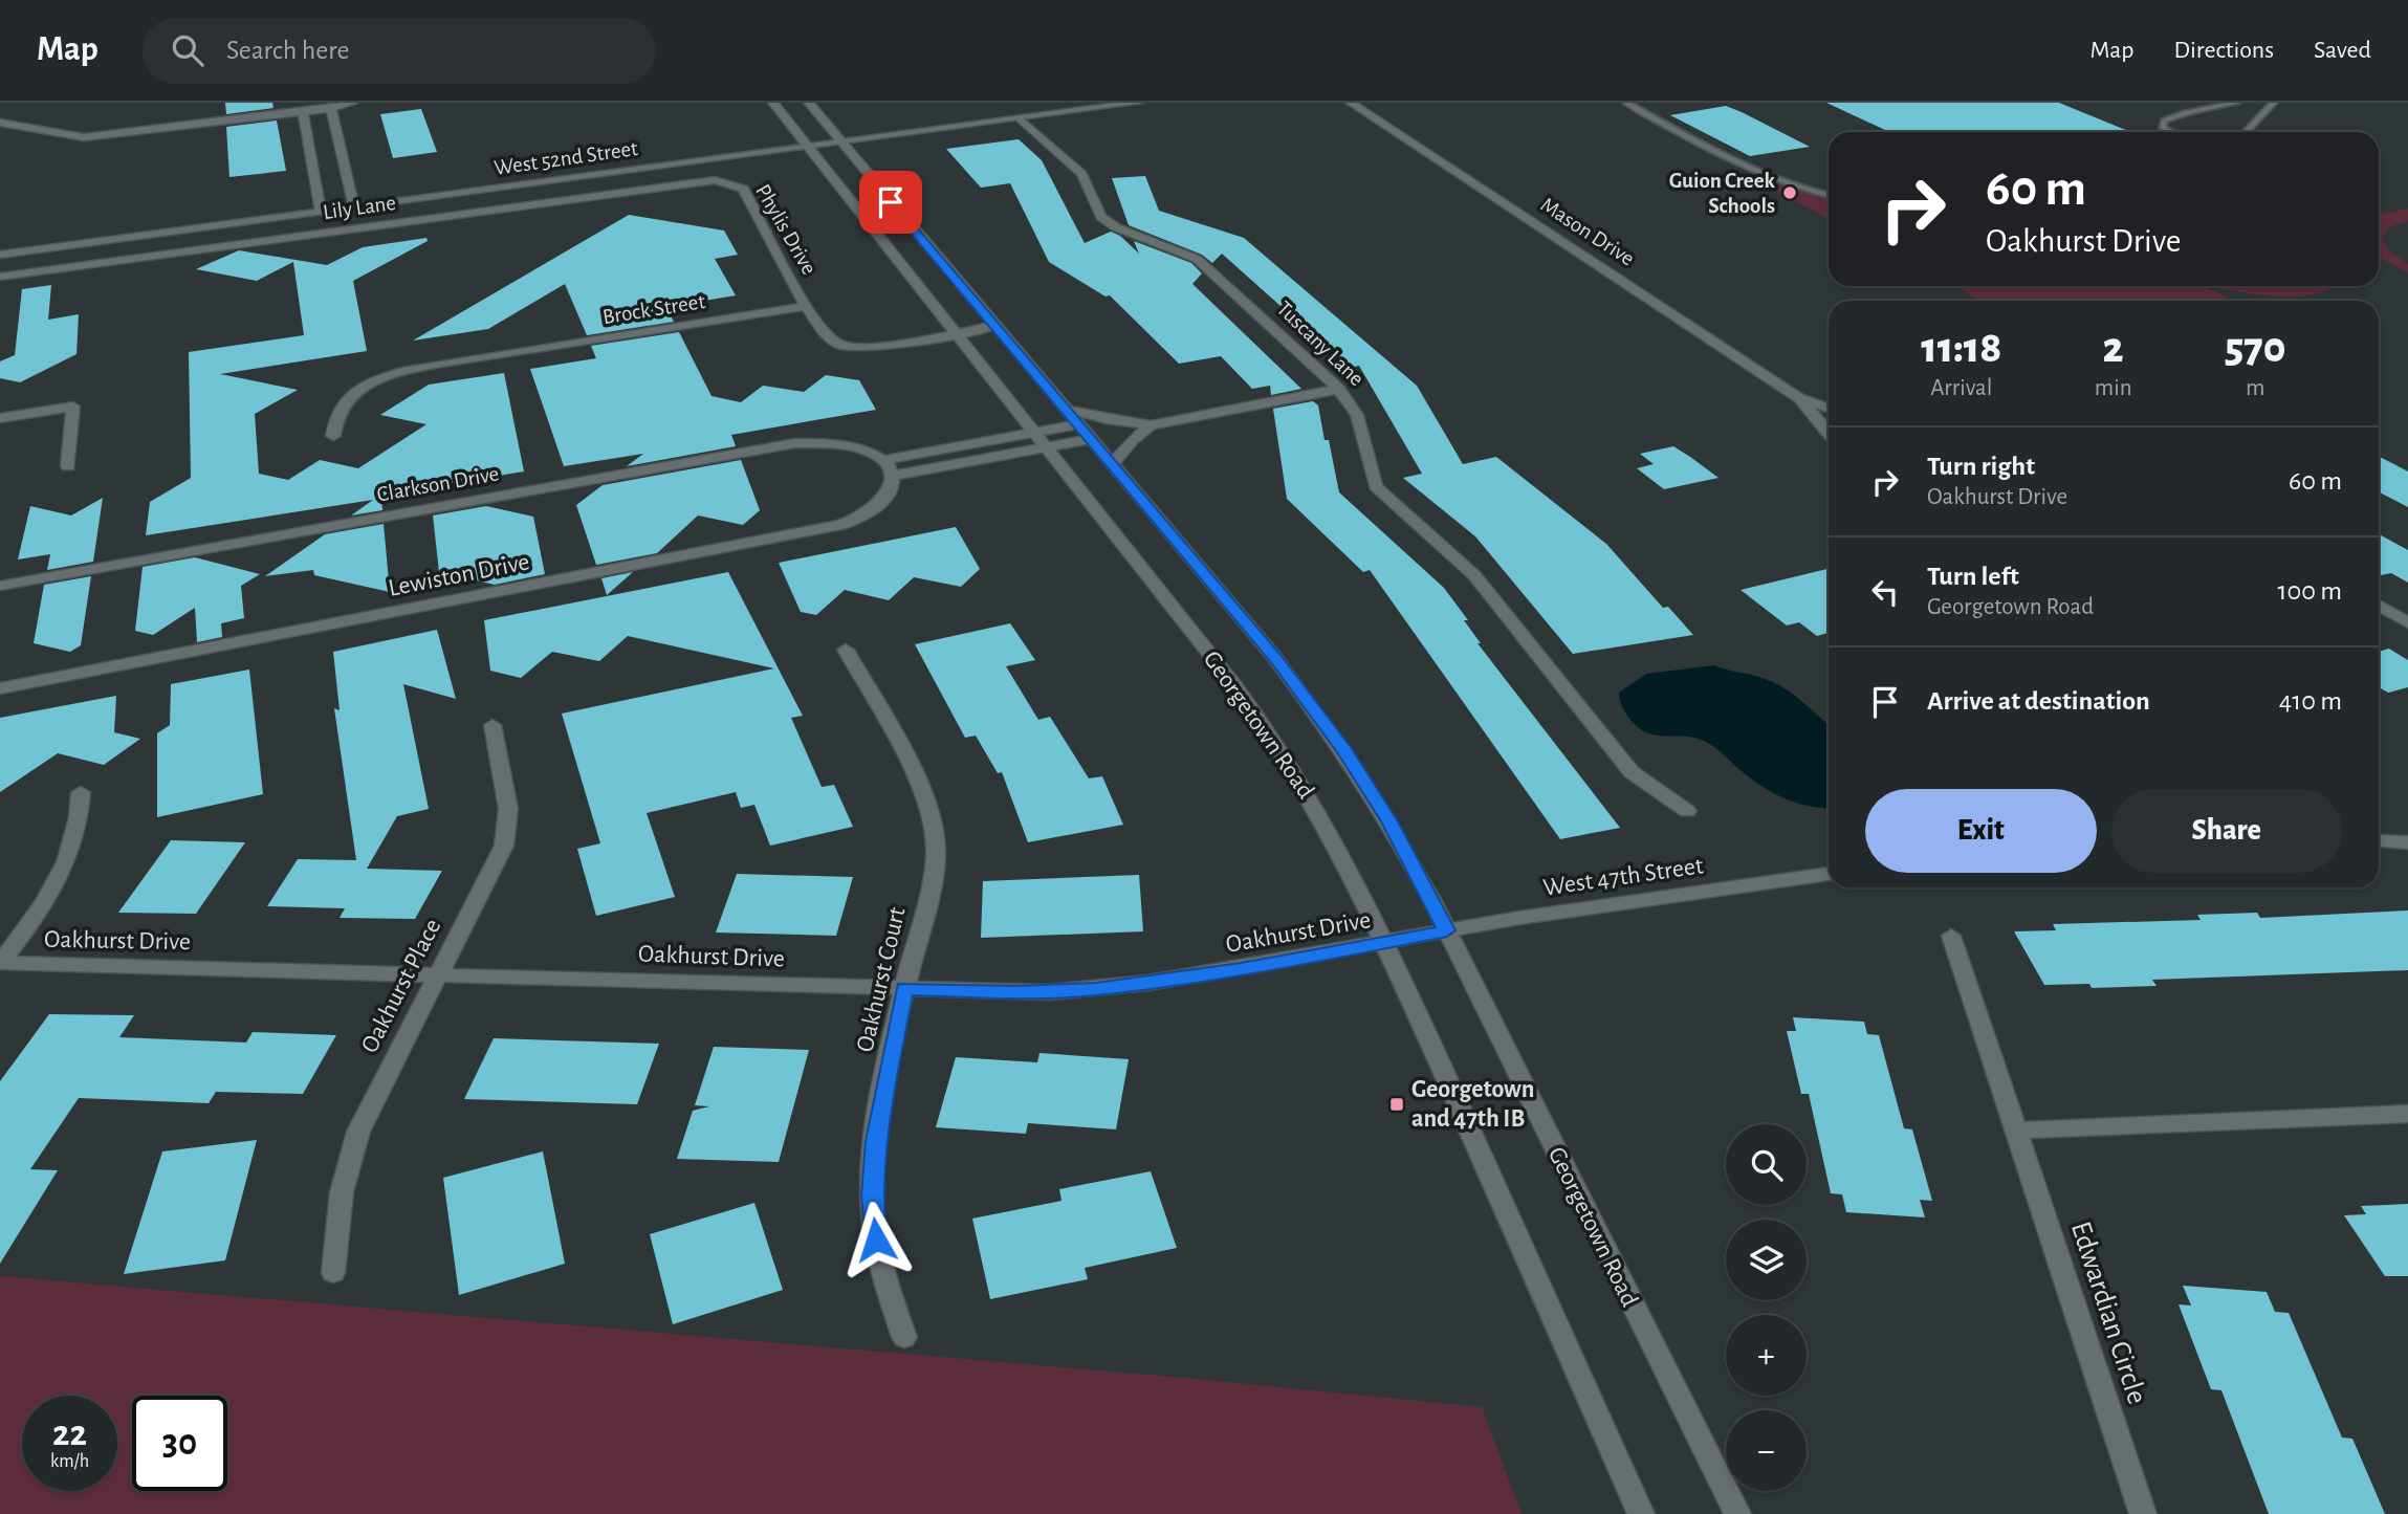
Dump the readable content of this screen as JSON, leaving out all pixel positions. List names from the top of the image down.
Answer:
{
  "streets": {
    "street": [
      "West 52nd Street",
      "Lily Lane",
      "Phylis Drive",
      "Mason Drive",
      "Brock Street",
      "Tuscany Lane",
      "Clarkson Drive",
      "Lewiston Drive",
      "Georgetown Road",
      "West 47th Street",
      "Oakhurst Drive",
      "Oakhurst Court",
      "Oakhurst Place",
      "Edwardian Circle"
    ]
  },
  "crossings": [
    ["West 52nd Street", "Tuscany Lane"],
    ["West 52nd Street", "Georgetown Road"],
    ["Lily Lane", "Phylis Drive"],
    ["Phylis Drive", "Brock Street"],
    ["Clarkson Drive", "Lewiston Drive"],
    ["Georgetown Road", "West 47th Street"],
    ["Georgetown Road", "Oakhurst Drive"],
    ["West 47th Street", "Oakhurst Drive"],
    ["Oakhurst Drive", "Oakhurst Court"],
    ["Oakhurst Drive", "Oakhurst Place"]
  ],
  "places": {
    "other": ["Guion Creek Schools"],
    "transit": ["Georgetown and 47th IB"]
  },
  "page": {
    "header": "Map",
    "search": "Search here",
    "nav": ["Map", "Directions", "Saved"],
    "turn": ["60 m", "Oakhurst Drive"],
    "eta": [
      "11:18",
      "Arrival",
      "2",
      "min",
      "570",
      "m"
    ],
    "list": [
      {
        "name": "Turn right",
        "note": "Oakhurst Drive",
        "value": "60 m"
      },
      {
        "name": "Turn left",
        "note": "Georgetown Road",
        "value": "100 m"
      },
      {
        "name": "Arrive at destination",
        "value": "410 m"
      }
    ],
    "buttons": ["Exit", "Share"],
    "map_buttons": ["+", "−"],
    "speed": "22 km/h",
    "limit": "30"
  }
}
